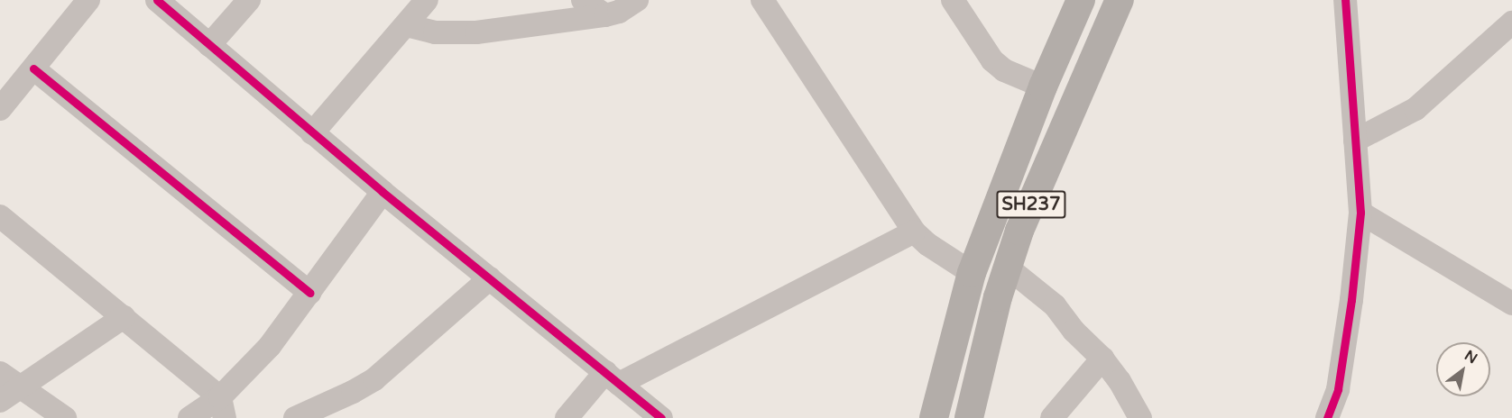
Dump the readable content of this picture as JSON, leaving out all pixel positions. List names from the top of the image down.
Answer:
{
  "streets": {
    "main road": ["SH237"]
  },
  "north": "top right"
}
